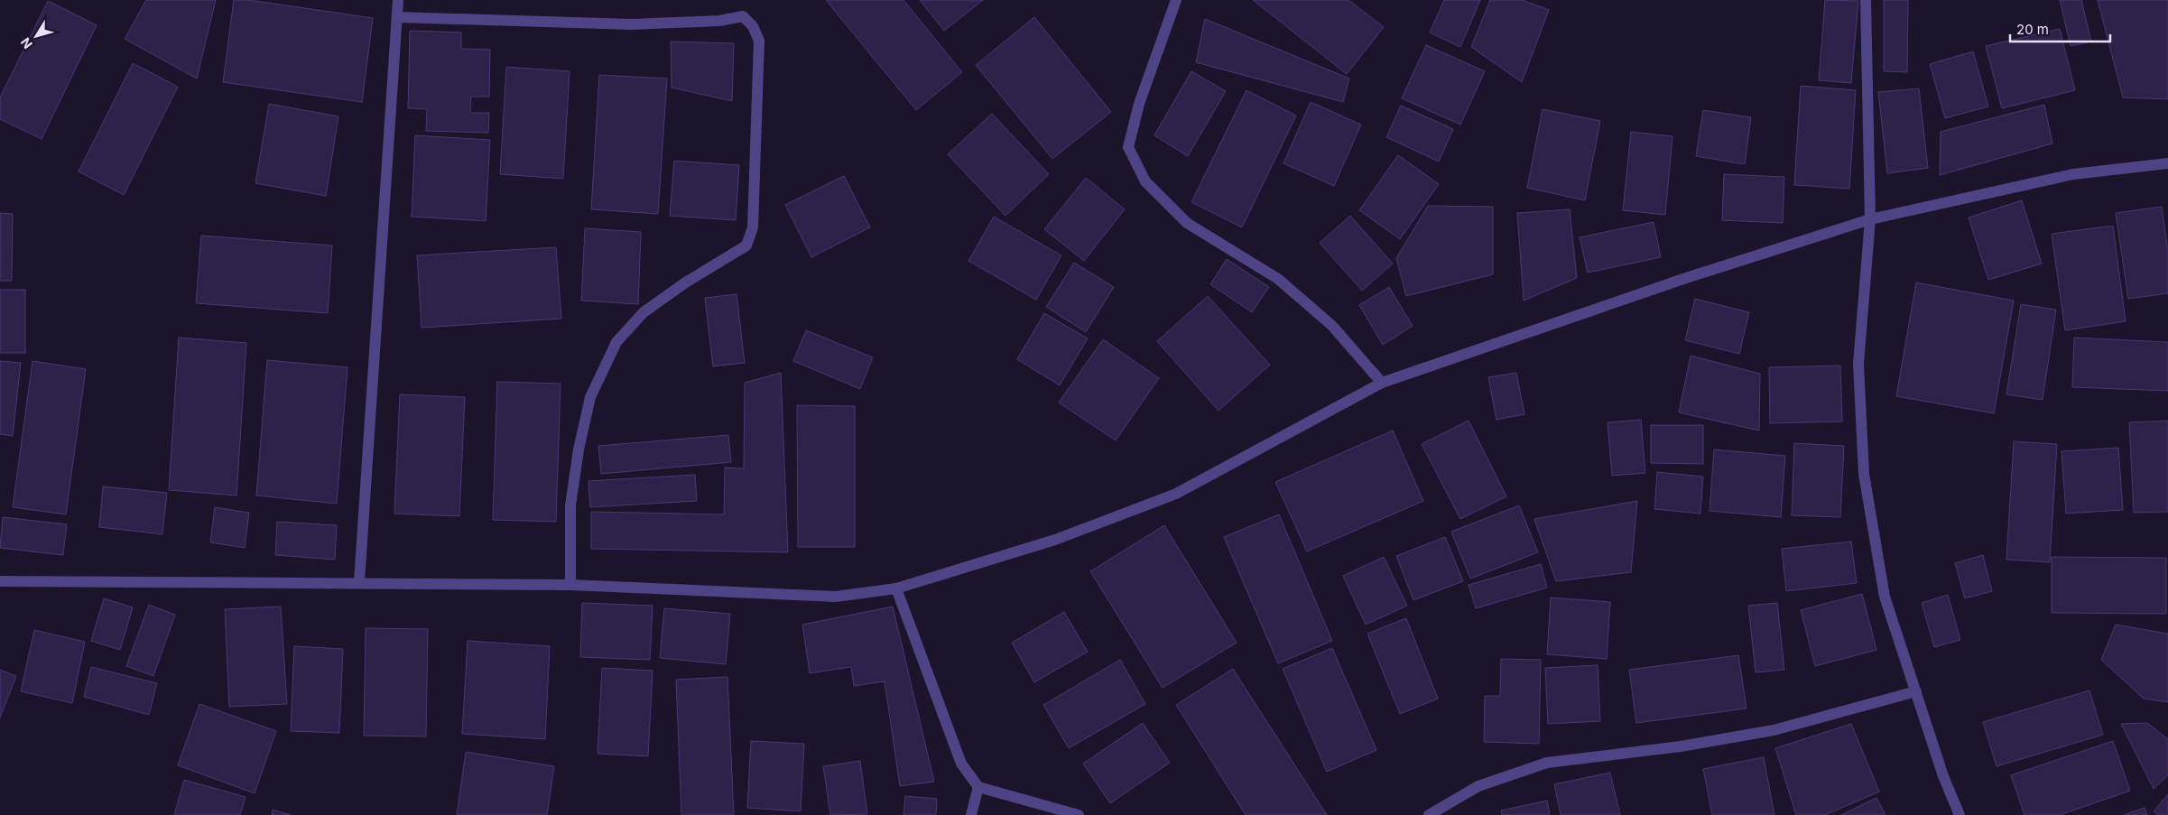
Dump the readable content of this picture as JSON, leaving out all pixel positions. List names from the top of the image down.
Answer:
{
  "scale_bar": "20 m",
  "north": "bottom left"
}
